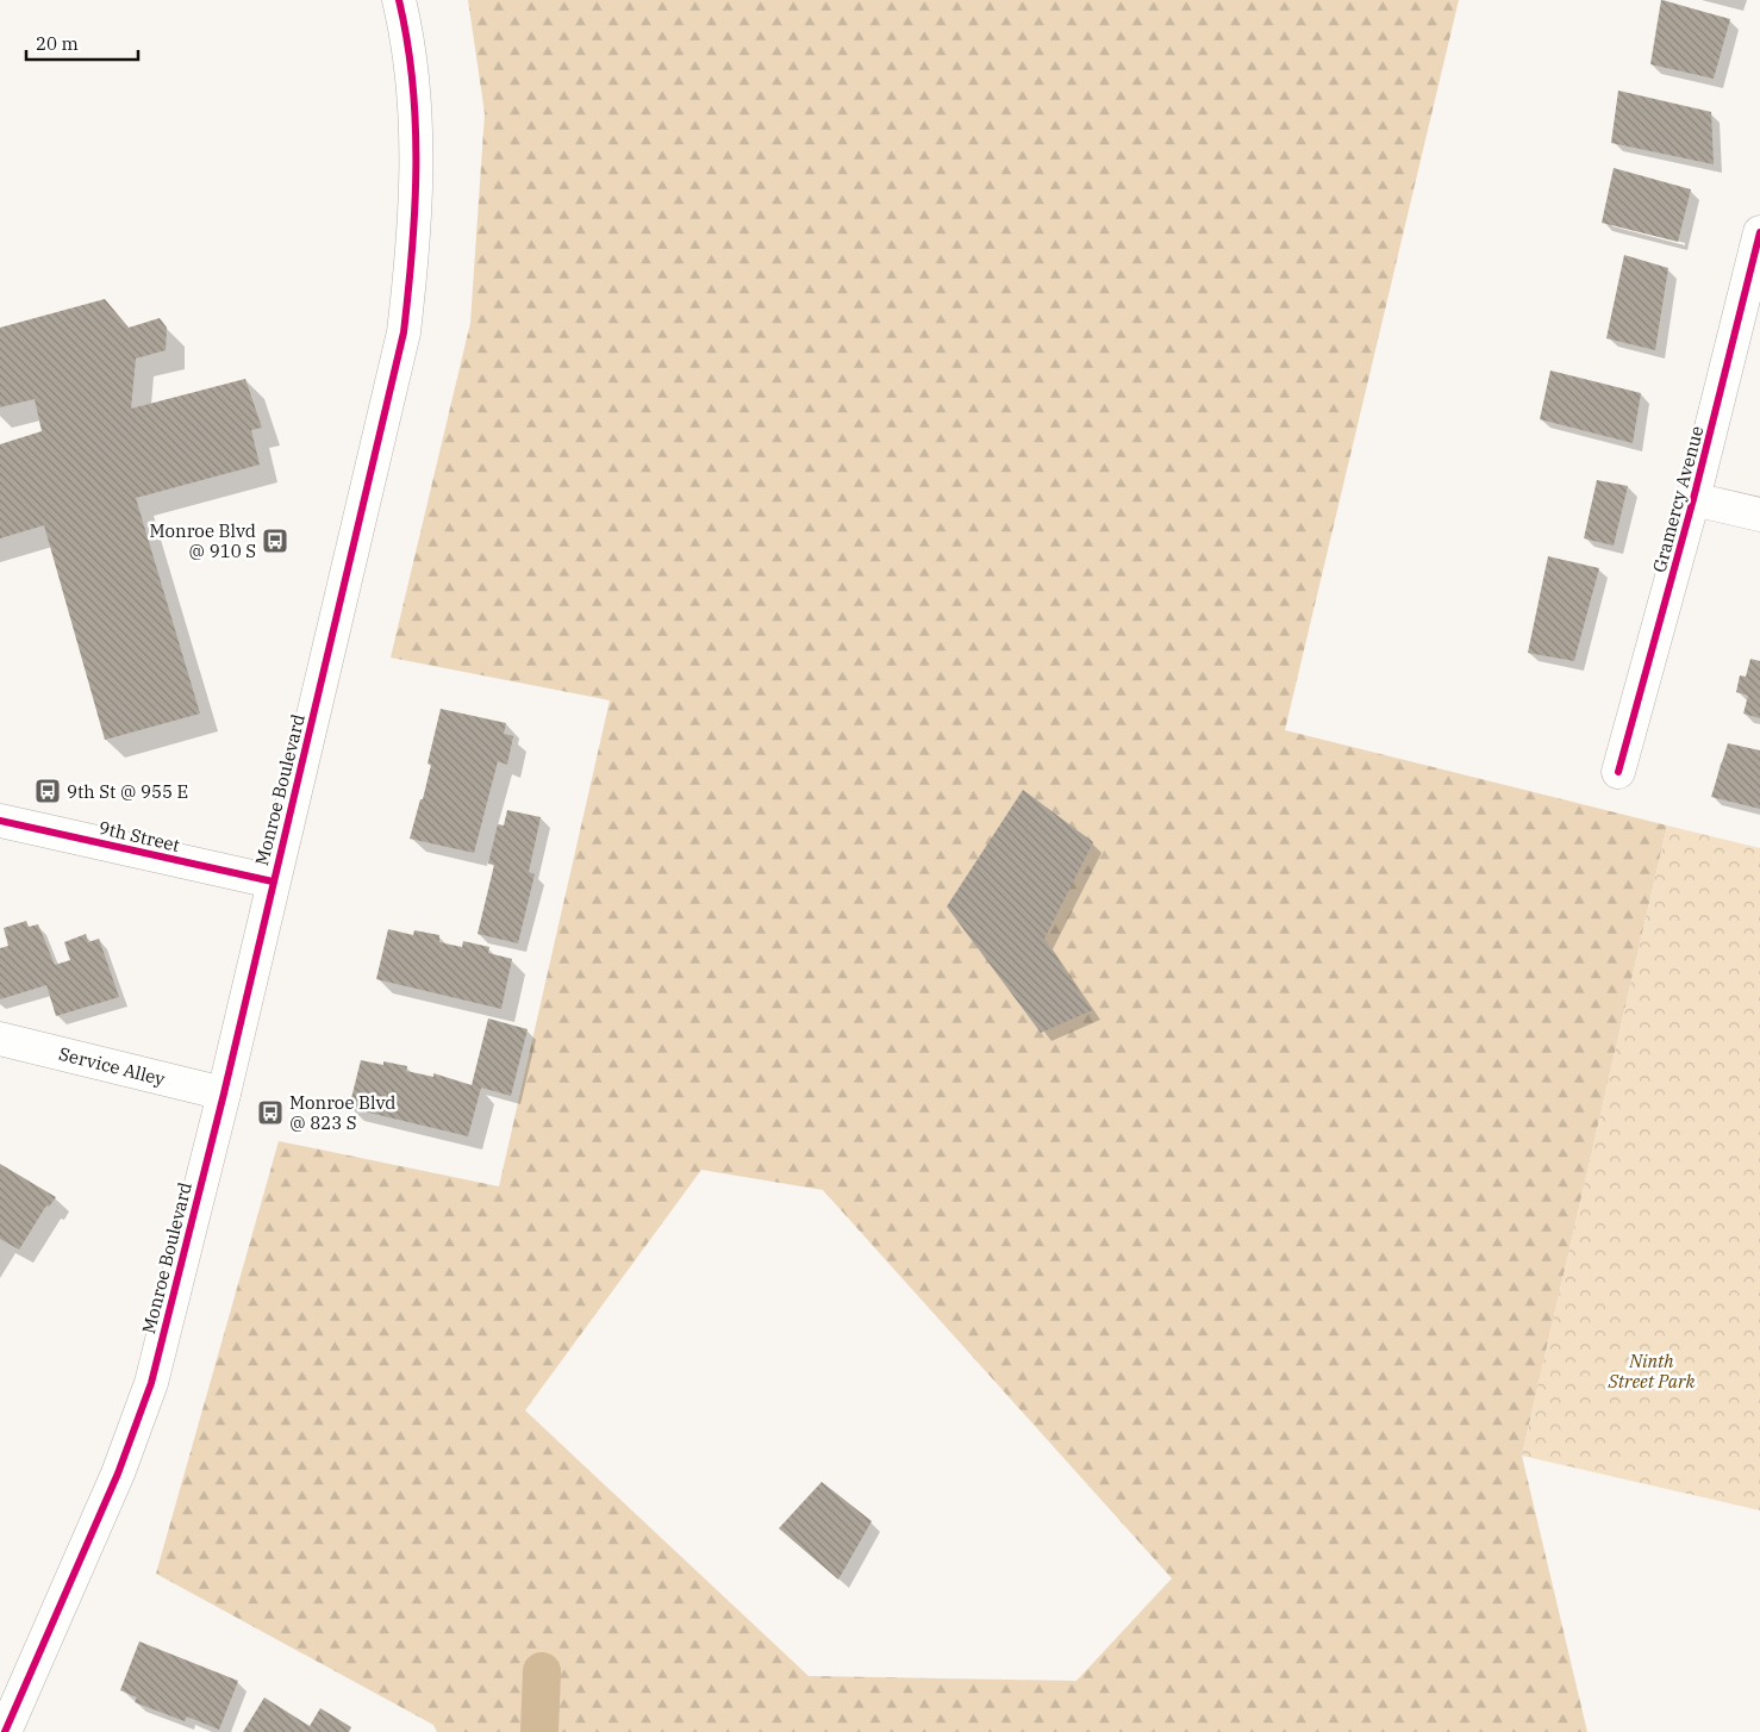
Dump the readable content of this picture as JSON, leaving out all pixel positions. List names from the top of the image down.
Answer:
{
  "streets": {
    "main road": [
      "Gramercy Avenue",
      "Monroe Boulevard",
      "9th Street",
      "Service Alley"
    ]
  },
  "crossings": [
    ["Monroe Boulevard", "9th Street"],
    ["Monroe Boulevard", "Service Alley"]
  ],
  "parks": ["Ninth Street Park"],
  "places": {
    "bus stop": ["Monroe Blvd @ 910 S", "9th St @ 955 E", "Monroe Blvd @ 823 S"]
  },
  "scale_bar": "20 m"
}
